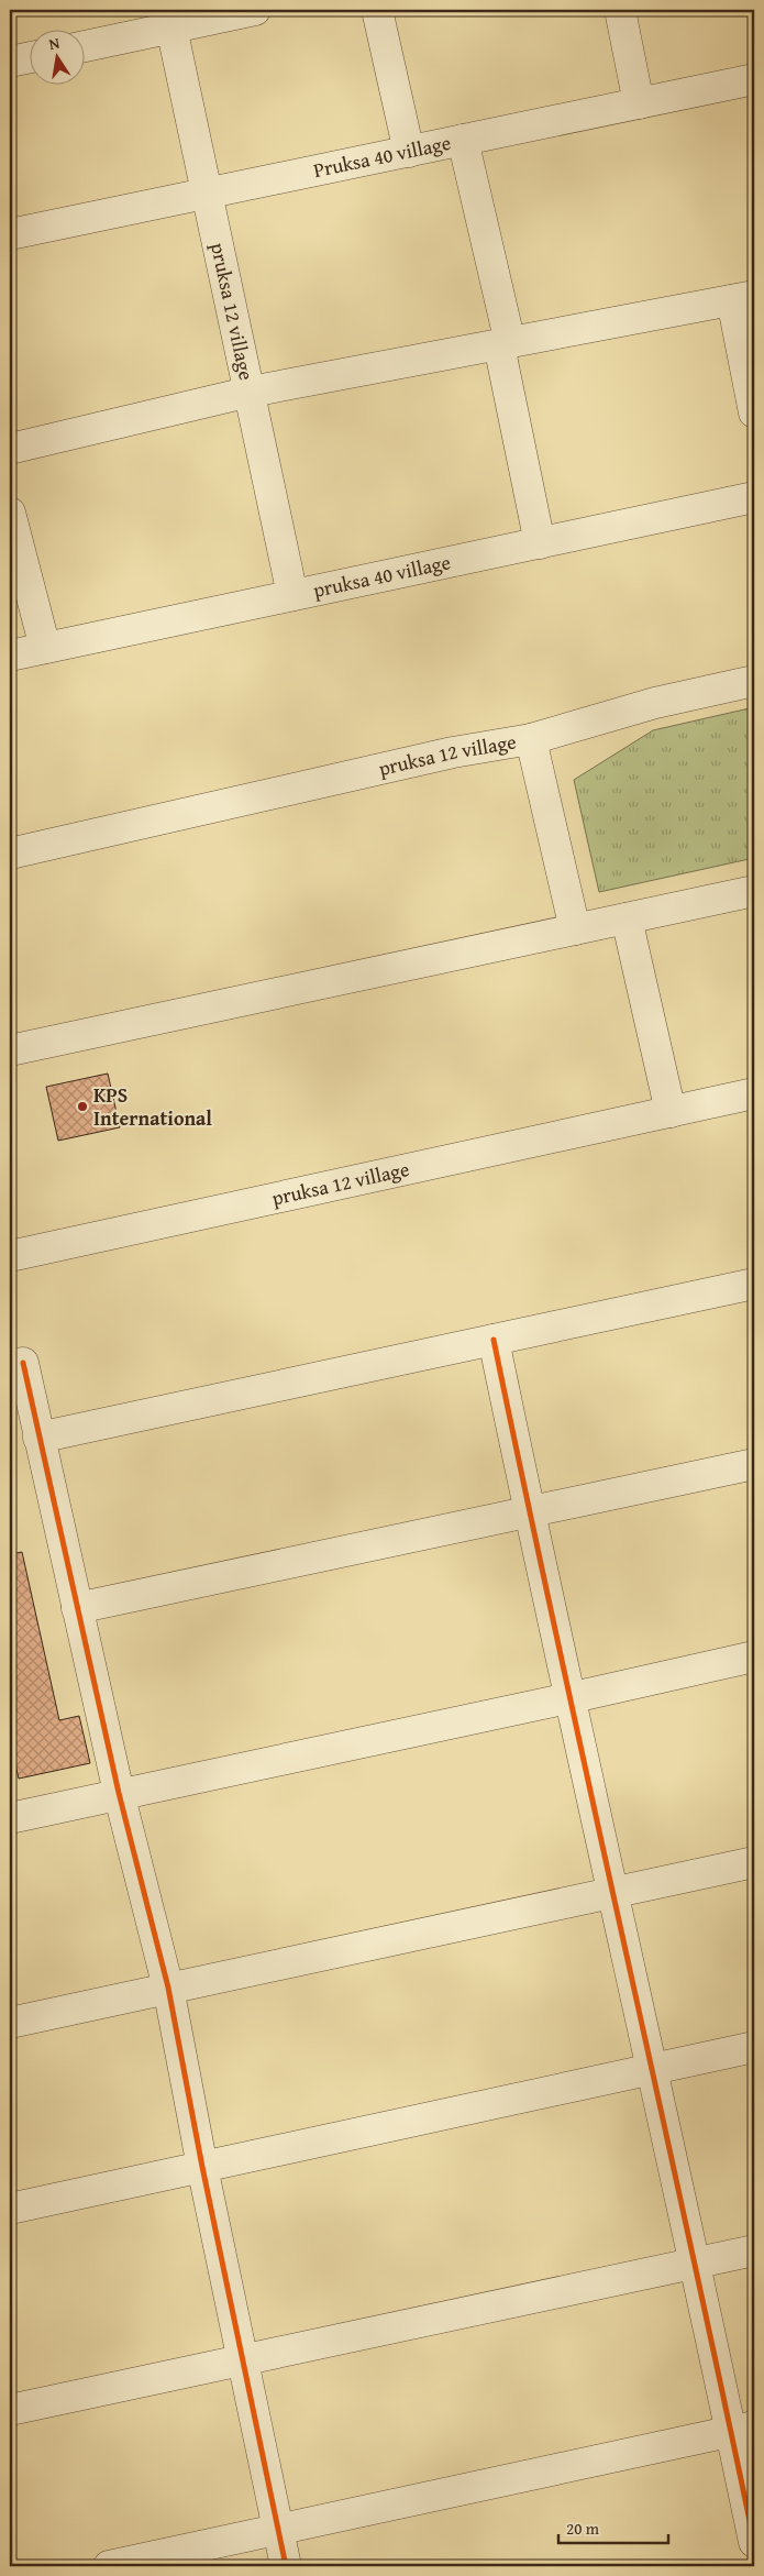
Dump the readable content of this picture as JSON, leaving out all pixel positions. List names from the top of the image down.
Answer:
{
  "streets": {
    "street": ["Pruksa 40 village", "pruksa 12 village", "pruksa 40 village"]
  },
  "crossings": [
    ["Pruksa 40 village", "pruksa 12 village"],
    ["pruksa 12 village", "pruksa 40 village"]
  ],
  "places": ["KPS International"],
  "scale_bar": "20 m",
  "north": "top"
}
